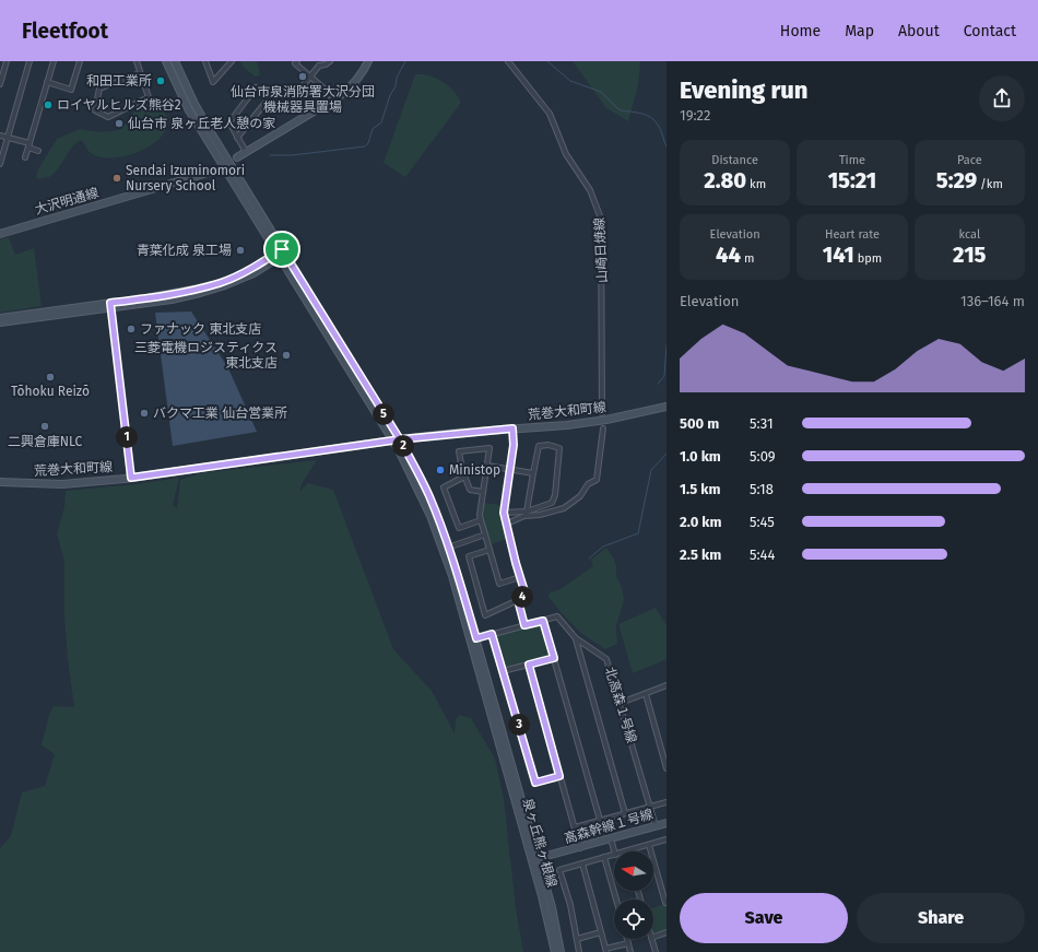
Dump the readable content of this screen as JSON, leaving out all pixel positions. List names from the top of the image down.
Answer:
{
  "streets": {
    "street": [
      "大沢明通線",
      "山崎日焼線",
      "荒巻大和町線",
      "北高森１号線",
      "高森幹線１号線",
      "泉ヶ丘熊ヶ根線"
    ]
  },
  "crossings": [
    ["荒巻大和町線", "泉ヶ丘熊ヶ根線"],
    ["北高森１号線", "高森幹線１号線"],
    ["北高森１号線", "泉ヶ丘熊ヶ根線"],
    ["高森幹線１号線", "泉ヶ丘熊ヶ根線"]
  ],
  "places": [
    "仙台市泉消防署大沢分団 機械器具置場",
    "和田工業所",
    "ロイヤルヒルズ熊谷2",
    "仙台市 泉ヶ丘老人憩の家",
    "Sendai Izuminomori Nursery School",
    "青葉化成 泉工場",
    "ファナック 東北支店",
    "三菱電機ロジスティクス 東北支店",
    "Tōhoku Reizō",
    "バクマ工業 仙台営業所",
    "二興倉庫NLC",
    "Ministop"
  ],
  "north": "left",
  "page": {
    "header": "Fleetfoot",
    "nav": [
      "Home",
      "Map",
      "About",
      "Contact"
    ],
    "heading": ["Evening run", "19:22"],
    "stats": [
      ["Distance", "2.80 km"],
      ["Time", "15:21"],
      ["Pace", "5:29 /km"],
      ["Elevation", "44 m"],
      ["Heart rate", "141 bpm"],
      ["kcal", "215"]
    ],
    "chart": ["Elevation", "136–164 m"],
    "pins": [
      "5",
      "1",
      "2",
      "4",
      "3"
    ],
    "list": [
      {
        "name": "500 m",
        "note": "5:31"
      },
      {
        "name": "1.0 km",
        "note": "5:09"
      },
      {
        "name": "1.5 km",
        "note": "5:18"
      },
      {
        "name": "2.0 km",
        "note": "5:45"
      },
      {
        "name": "2.5 km",
        "note": "5:44"
      }
    ],
    "buttons": ["Save", "Share"]
  }
}
